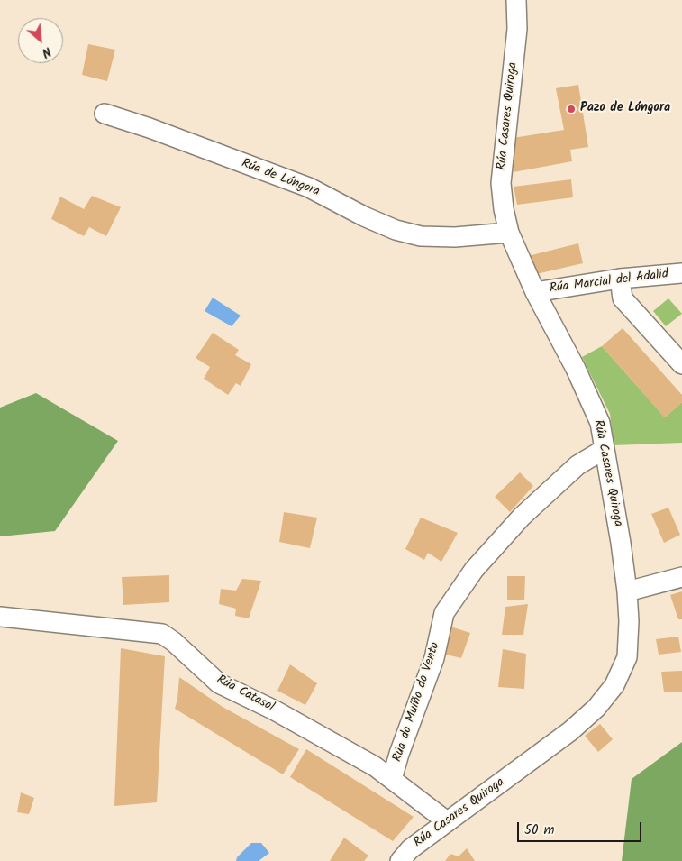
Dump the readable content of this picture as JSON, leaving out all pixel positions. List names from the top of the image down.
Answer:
{
  "streets": {
    "street": [
      "Rúa Casares Quiroga",
      "Rúa de Lóngora",
      "Rúa Marcial del Adalid",
      "Rúa Catasol",
      "Rúa do Muíño do Vento"
    ]
  },
  "crossings": [
    ["Rúa Casares Quiroga", "Rúa de Lóngora"],
    ["Rúa Casares Quiroga", "Rúa Marcial del Adalid"],
    ["Rúa Casares Quiroga", "Rúa Catasol"],
    ["Rúa Casares Quiroga", "Rúa do Muíño do Vento"],
    ["Rúa Catasol", "Rúa do Muíño do Vento"]
  ],
  "places": ["Pazo de Lóngora"],
  "scale_bar": "50 m",
  "north": "bottom right"
}
